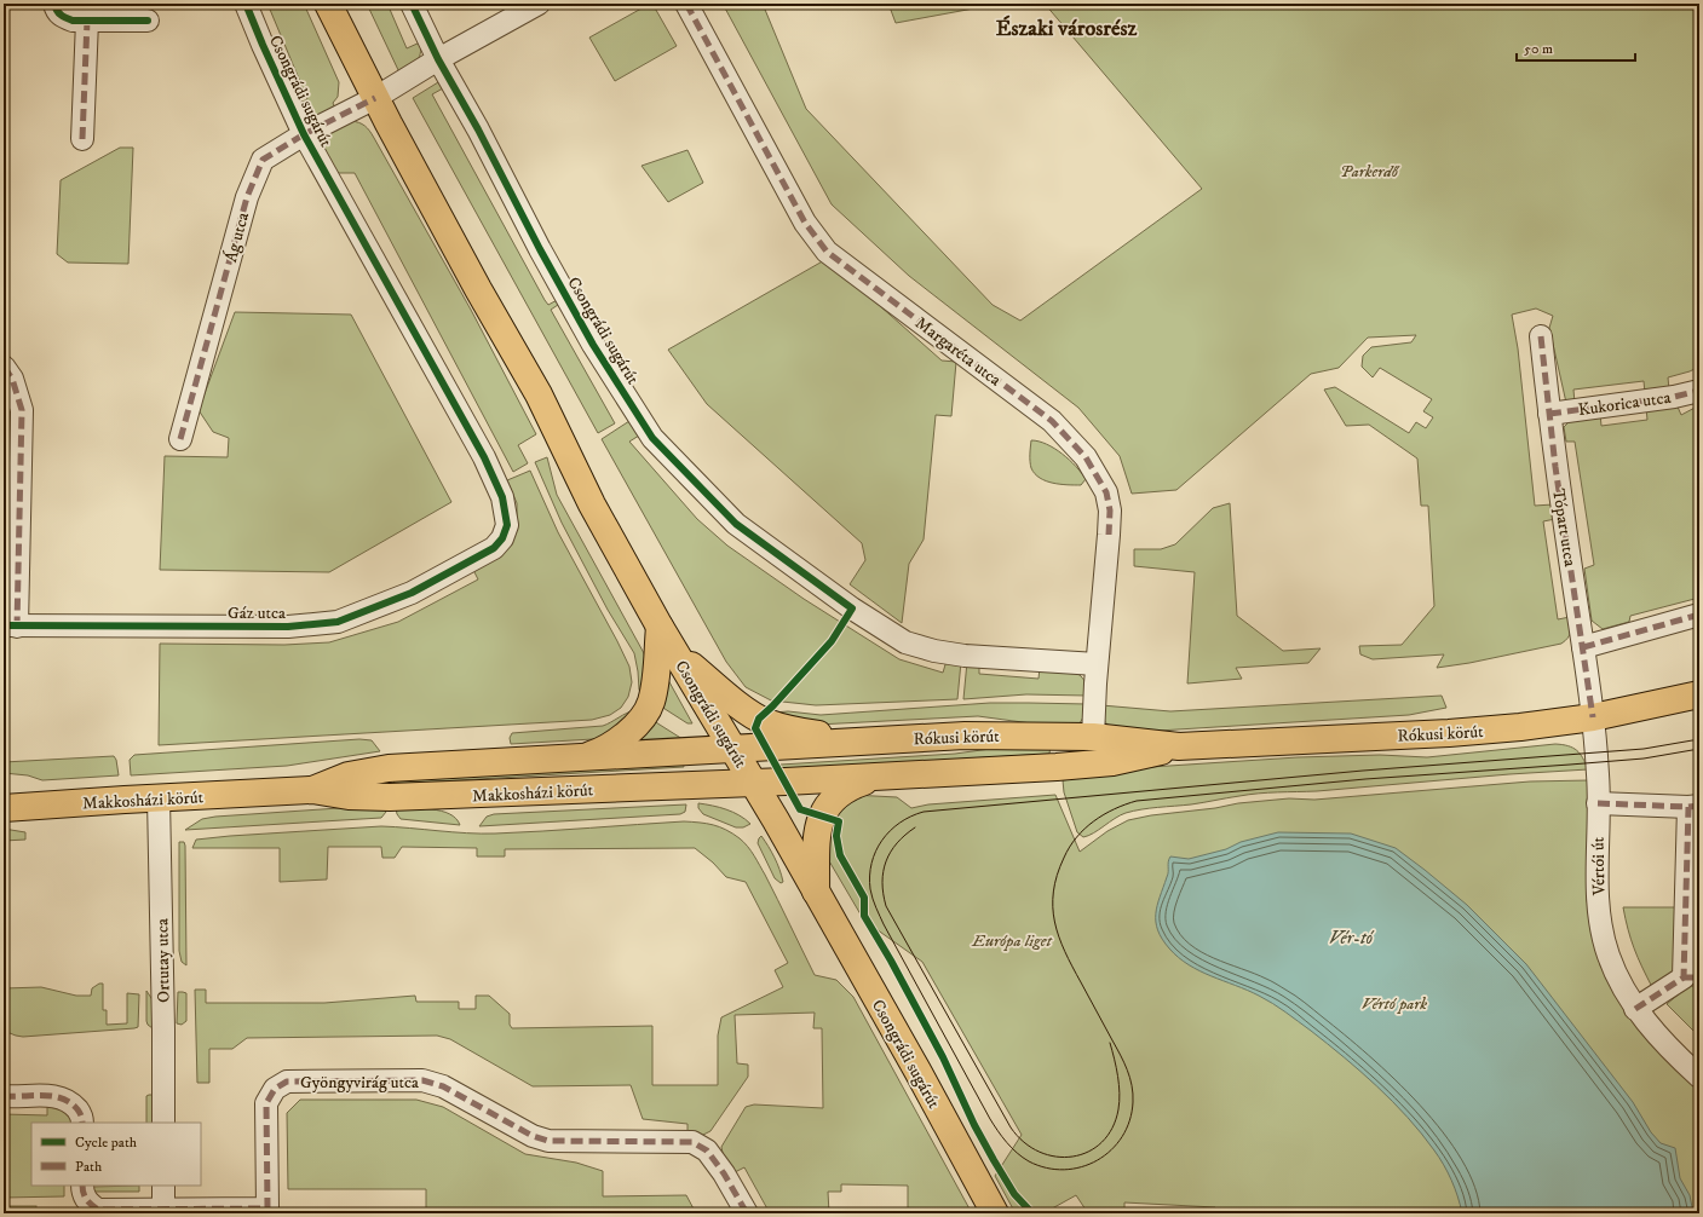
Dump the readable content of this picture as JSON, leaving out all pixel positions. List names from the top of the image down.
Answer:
{
  "streets": {
    "main road": ["Csongrádi sugárút", "Rókusi körút", "Makkosházi körút"],
    "street": [
      "Ág utca",
      "Margaréta utca",
      "Kukorica utca",
      "Tópart utca",
      "Gáz utca",
      "Vértói út",
      "Ortutay utca",
      "Gyöngyvirág utca"
    ]
  },
  "crossings": [
    ["Csongrádi sugárút", "Ág utca"],
    ["Csongrádi sugárút", "Margaréta utca"],
    ["Csongrádi sugárút", "Gáz utca"],
    ["Csongrádi sugárút", "Rókusi körút"],
    ["Csongrádi sugárút", "Makkosházi körút"],
    ["Margaréta utca", "Rókusi körút"],
    ["Kukorica utca", "Tópart utca"],
    ["Tópart utca", "Rókusi körút"],
    ["Tópart utca", "Vértói út"],
    ["Rókusi körút", "Makkosházi körút"],
    ["Rókusi körút", "Vértói út"],
    ["Makkosházi körút", "Ortutay utca"]
  ],
  "districts": ["Északi városrész"],
  "water": ["Vér-tó"],
  "parks": ["Parkerdő", "Európa liget", "Vértó park"],
  "legend": ["Cycle path", "Path"],
  "scale_bar": "50 m"
}
